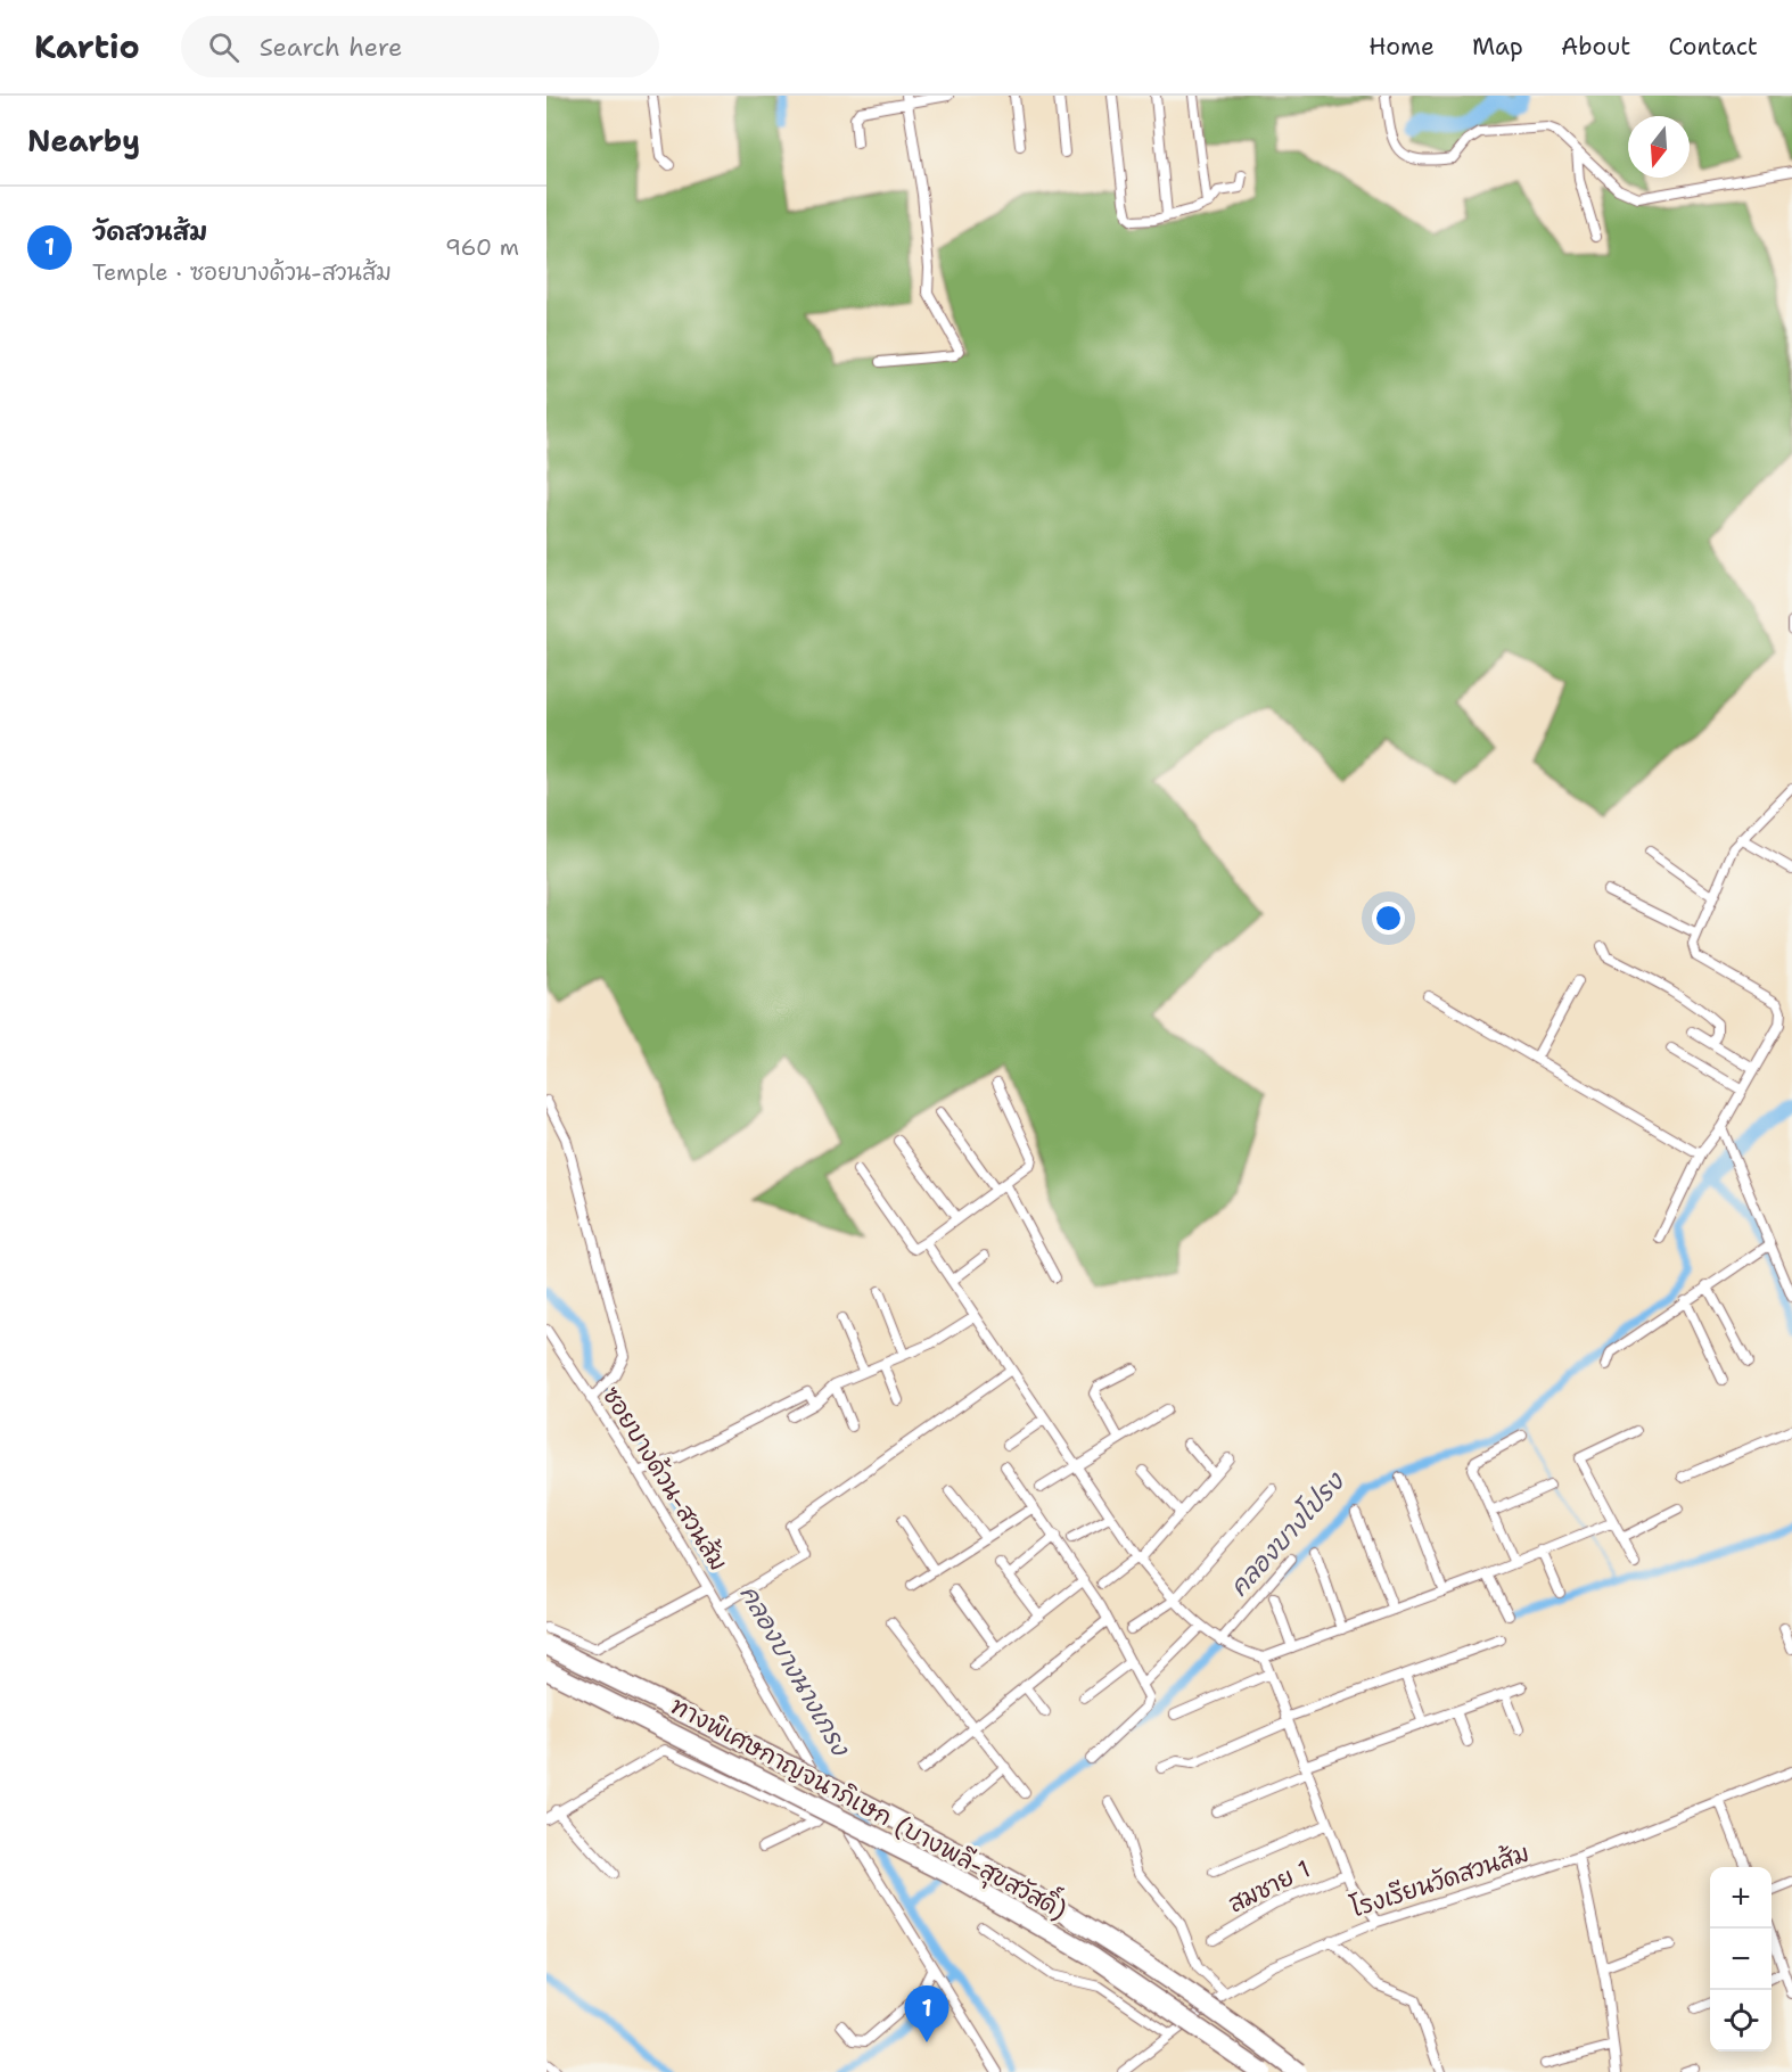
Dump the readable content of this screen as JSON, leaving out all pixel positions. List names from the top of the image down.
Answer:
{
  "streets": {
    "highway": ["ทางพิเศษกาญจนาภิเษก (บางพลี-สุขสวัสดิ์)"],
    "street": ["ซอยบางด้วน-สวนส้ม", "โรงเรียนวัดสวนส้ม", "สมชาย 1"]
  },
  "water": ["คลองบางโปรง", "คลองบางนางเกรง"],
  "north": "bottom",
  "page": {
    "header": "Kartio",
    "search": "Search here",
    "nav": [
      "Home",
      "Map",
      "About",
      "Contact"
    ],
    "heading": "Nearby",
    "list": [
      {
        "mark": "1",
        "name": "วัดสวนส้ม",
        "note": "Temple · ซอยบางด้วน-สวนส้ม",
        "value": "960 m"
      }
    ],
    "map_buttons": ["+", "−"],
    "pins": "1"
  }
}
